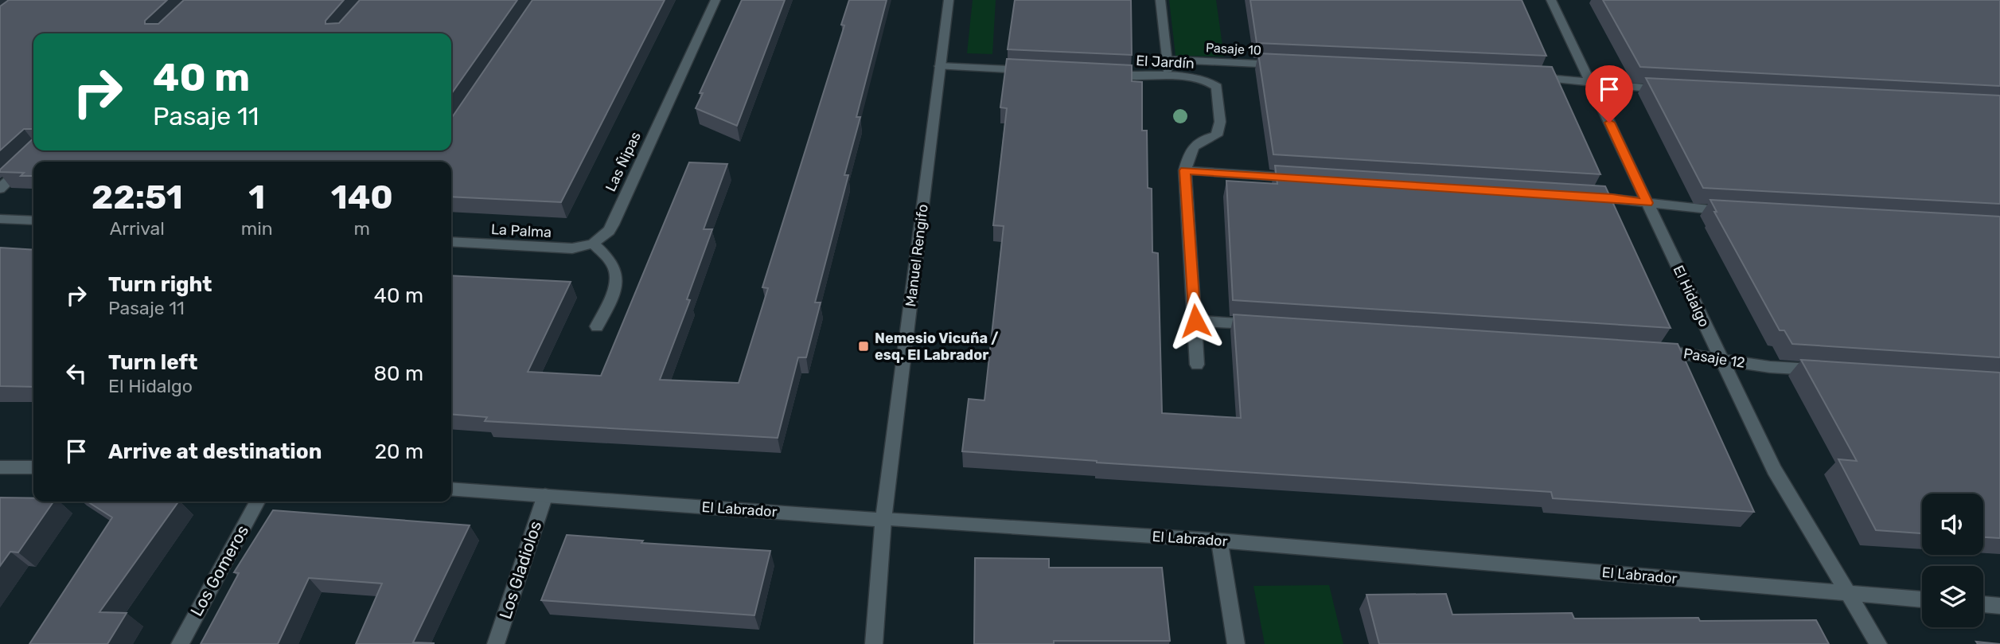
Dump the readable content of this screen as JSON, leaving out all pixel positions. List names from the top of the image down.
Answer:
{
  "streets": {
    "street": [
      "Pasaje 10",
      "El Jardín",
      "Las Ñipas",
      "La Palma",
      "Manuel Rengifo",
      "El Hidalgo",
      "Pasaje 12",
      "El Labrador",
      "Los Gladiolos",
      "Los Gomeros"
    ]
  },
  "crossings": [
    ["Las Ñipas", "La Palma"],
    ["Manuel Rengifo", "El Labrador"],
    ["El Hidalgo", "Pasaje 12"],
    ["El Hidalgo", "El Labrador"],
    ["El Labrador", "Los Gladiolos"]
  ],
  "places": {
    "transit": ["Nemesio Vicuña / esq. El Labrador"]
  },
  "page": {
    "turn": ["40 m", "Pasaje 11"],
    "eta": [
      "22:51",
      "Arrival",
      "1",
      "min",
      "140",
      "m"
    ],
    "list": [
      {
        "name": "Turn right",
        "note": "Pasaje 11",
        "value": "40 m"
      },
      {
        "name": "Turn left",
        "note": "El Hidalgo",
        "value": "80 m"
      },
      {
        "name": "Arrive at destination",
        "value": "20 m"
      }
    ]
  }
}
